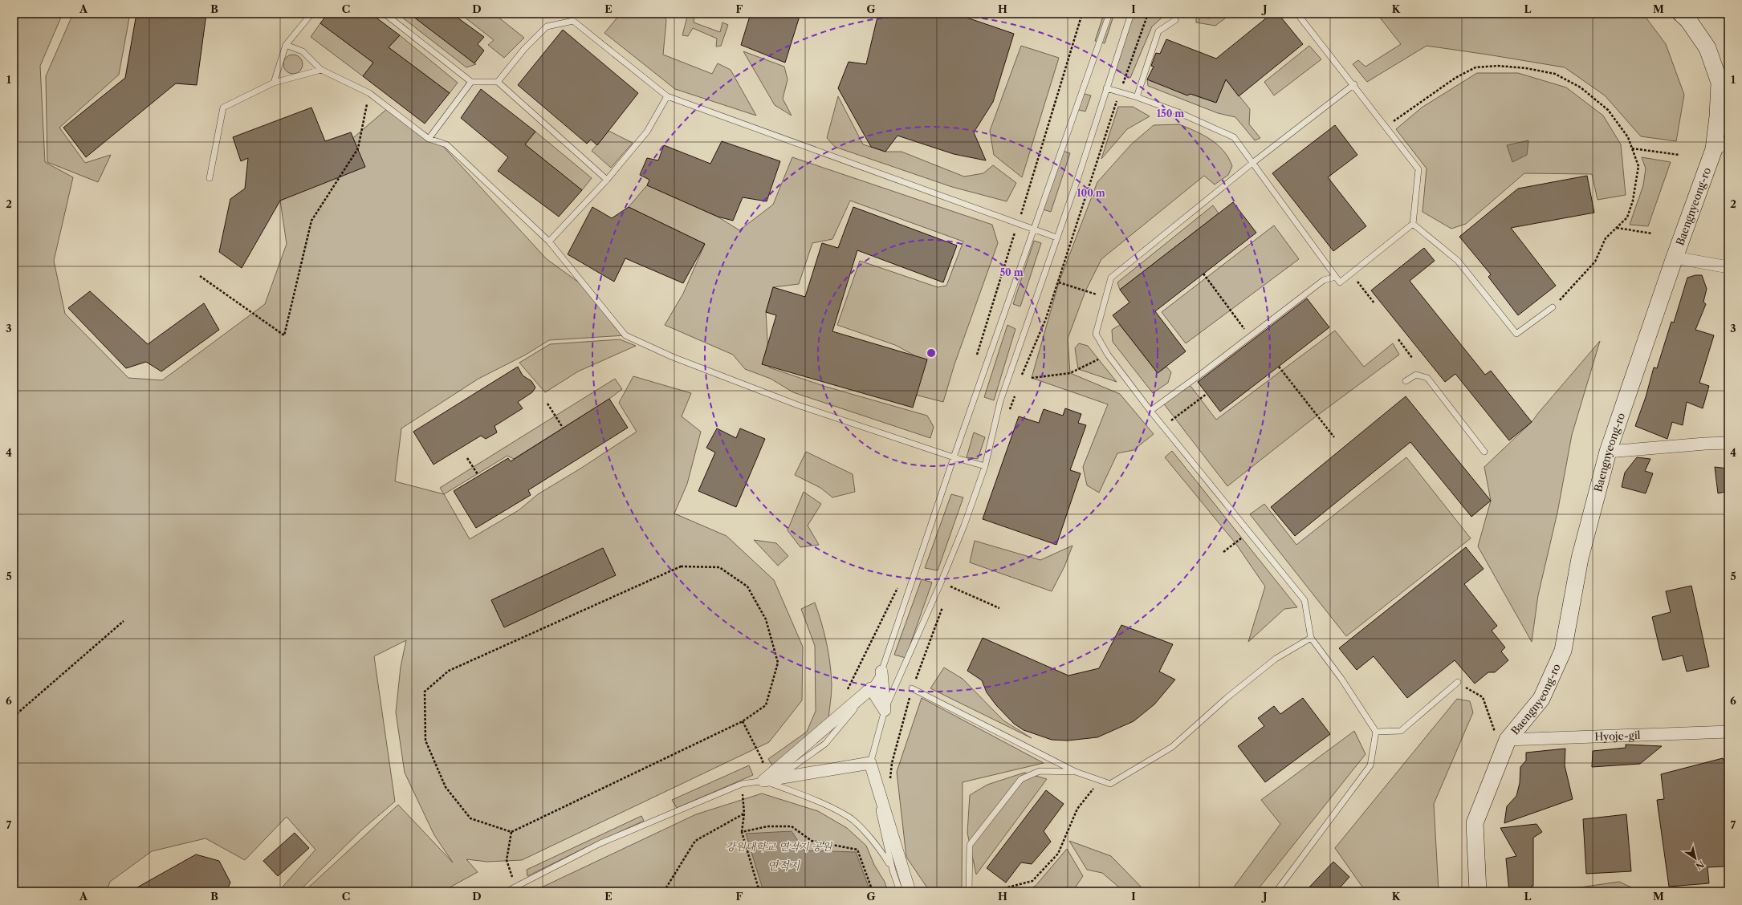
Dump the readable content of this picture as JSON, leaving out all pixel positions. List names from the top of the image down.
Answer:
{
  "streets": {
    "street": ["Baengnyeong-ro", "Hyoje-gil"]
  },
  "crossings": [
    ["Baengnyeong-ro", "Hyoje-gil"]
  ],
  "water": ["연적지"],
  "parks": ["강원대학교 연적지 공원"],
  "north": "bottom right",
  "grid": {
    "columns": [
      "A",
      "B",
      "C",
      "D",
      "E",
      "F",
      "G",
      "H",
      "I",
      "J",
      "K",
      "L",
      "M"
    ],
    "rows": [
      "1",
      "2",
      "3",
      "4",
      "5",
      "6",
      "7"
    ]
  },
  "rings": ["150 m", "100 m", "50 m"]
}
